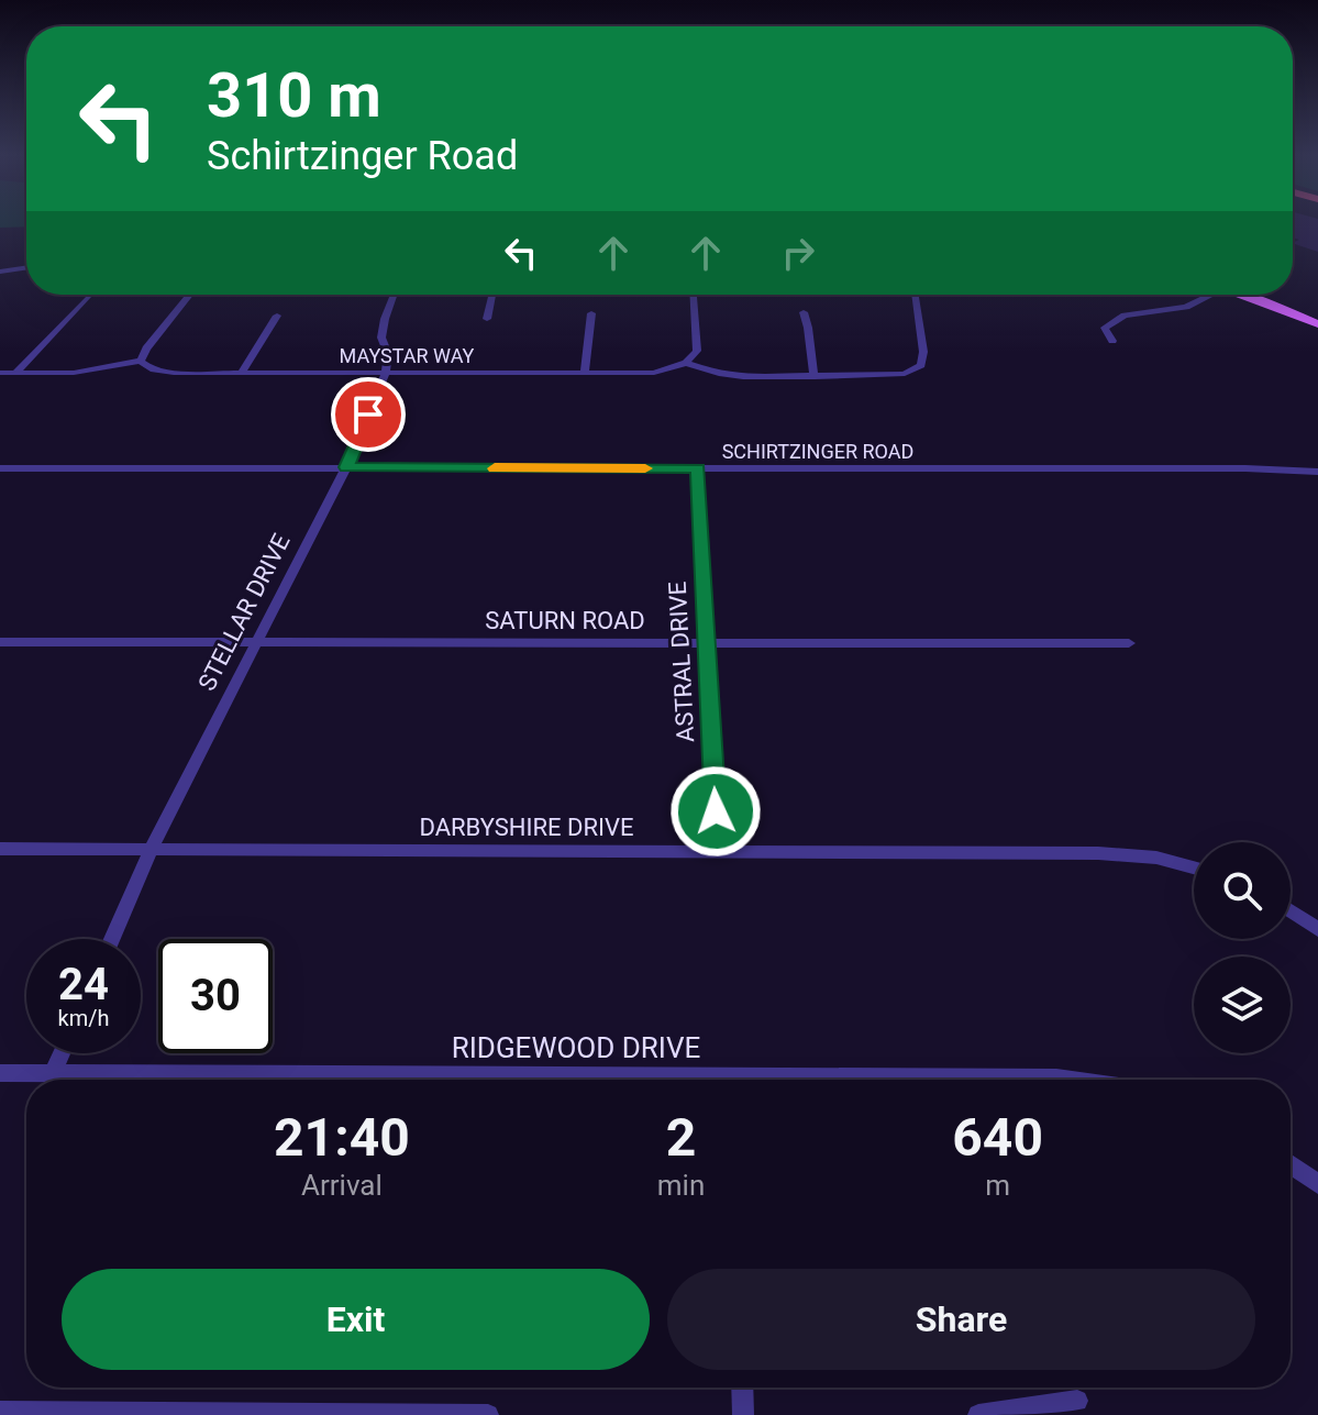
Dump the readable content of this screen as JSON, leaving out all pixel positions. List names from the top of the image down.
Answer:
{
  "streets": {
    "street": [
      "MAYSTAR WAY",
      "SCHIRTZINGER ROAD",
      "STELLAR DRIVE",
      "SATURN ROAD",
      "ASTRAL DRIVE",
      "DARBYSHIRE DRIVE",
      "RIDGEWOOD DRIVE"
    ]
  },
  "crossings": [
    ["MAYSTAR WAY", "STELLAR DRIVE"],
    ["SCHIRTZINGER ROAD", "STELLAR DRIVE"],
    ["SCHIRTZINGER ROAD", "ASTRAL DRIVE"],
    ["STELLAR DRIVE", "SATURN ROAD"],
    ["STELLAR DRIVE", "DARBYSHIRE DRIVE"],
    ["SATURN ROAD", "ASTRAL DRIVE"],
    ["ASTRAL DRIVE", "DARBYSHIRE DRIVE"]
  ],
  "page": {
    "turn": ["310 m", "Schirtzinger Road"],
    "speed": "24 km/h",
    "limit": "30",
    "eta": [
      "21:40",
      "Arrival",
      "2",
      "min",
      "640",
      "m"
    ],
    "buttons": ["Exit", "Share"]
  }
}
